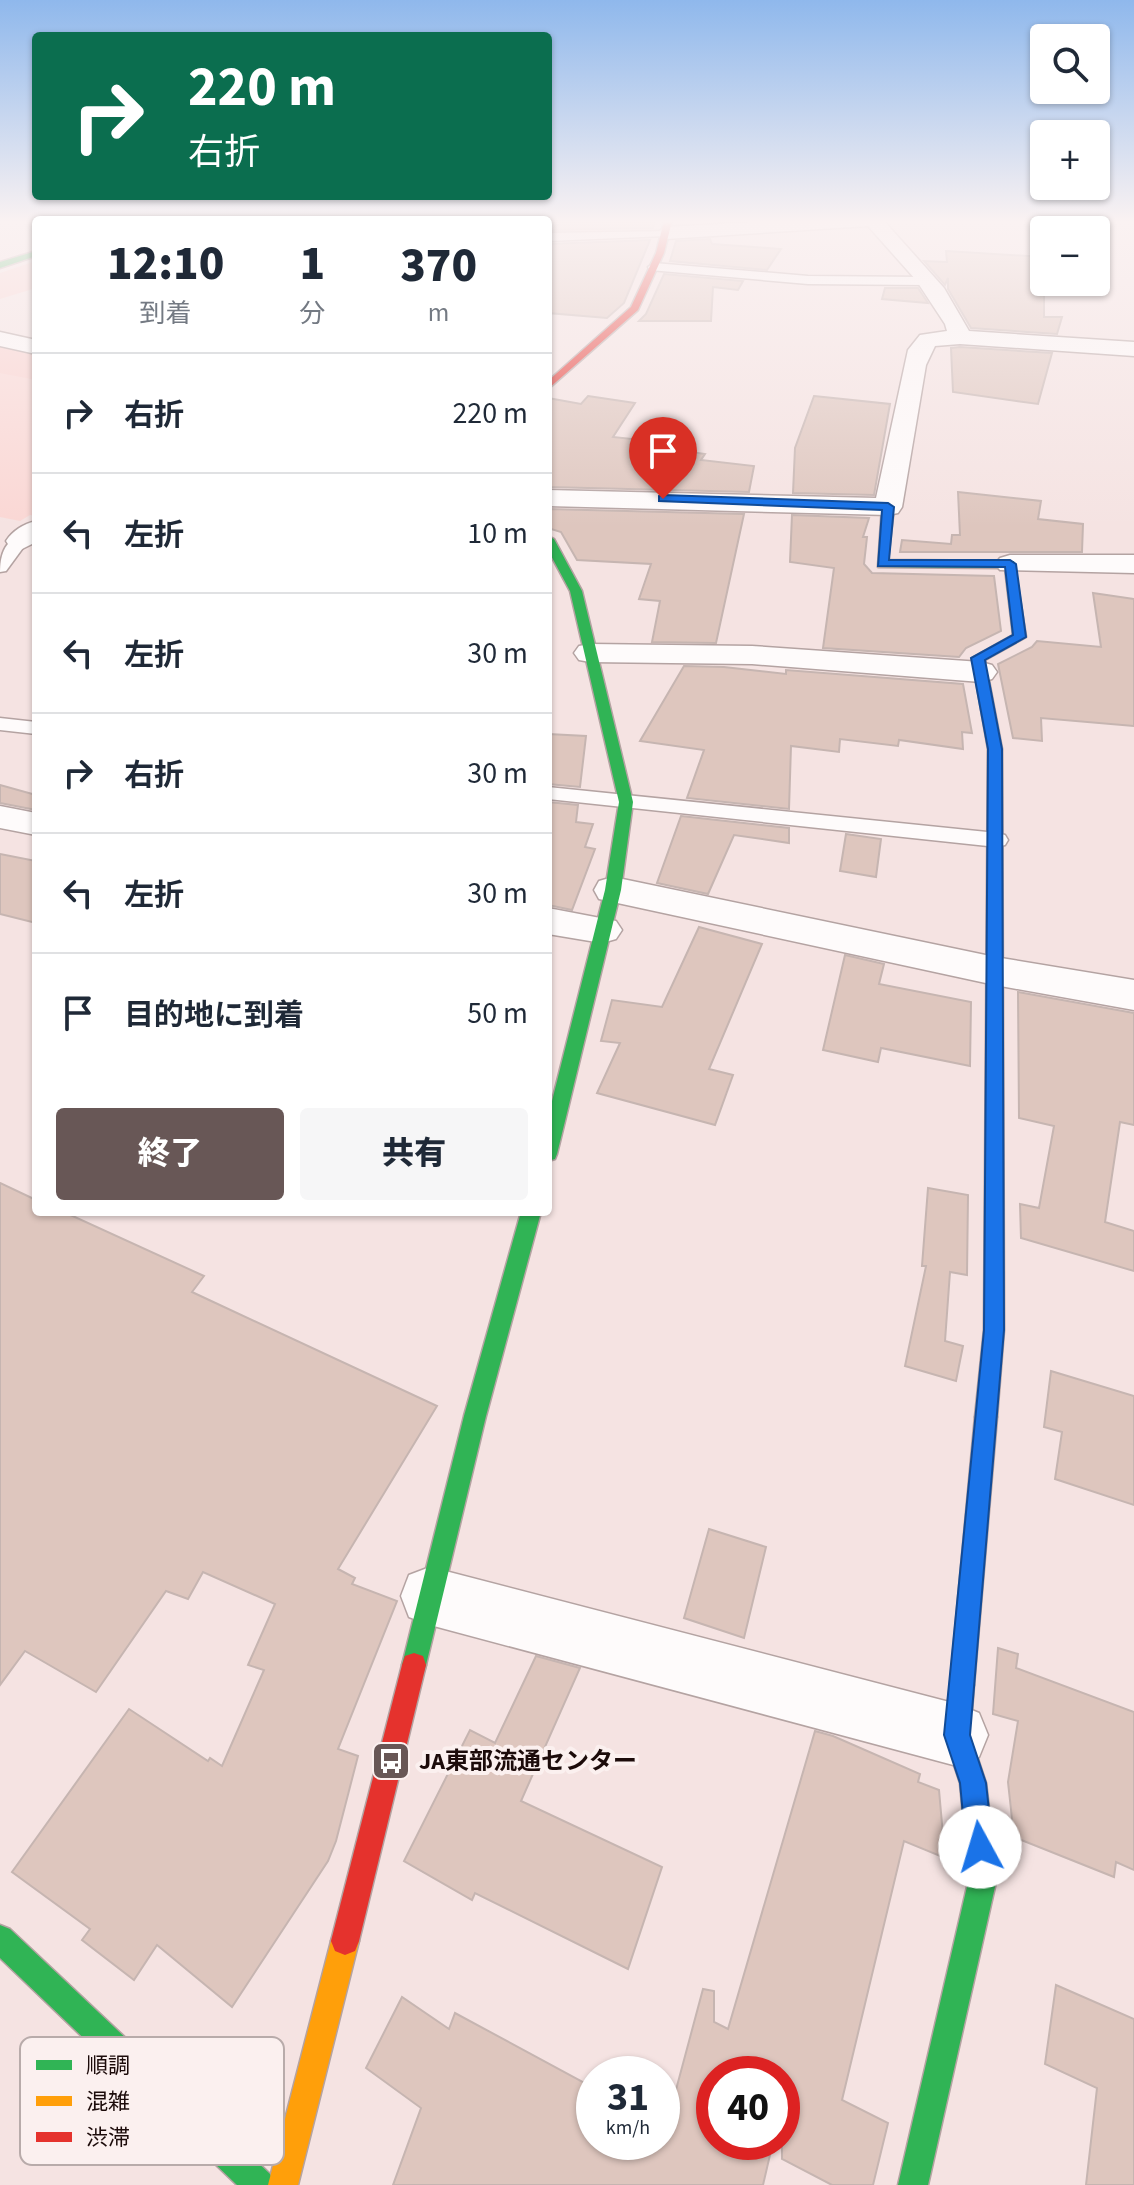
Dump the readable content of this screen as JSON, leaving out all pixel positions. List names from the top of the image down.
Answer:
{
  "places": {
    "bus stop": ["JA東部流通センター"]
  },
  "legend": ["順調", "混雑", "渋滞"],
  "page": {
    "map_buttons": ["+", "−"],
    "turn": ["220 m", "右折"],
    "eta": [
      "12:10",
      "到着",
      "1",
      "分",
      "370",
      "m"
    ],
    "list": [
      {
        "name": "右折",
        "value": "220 m"
      },
      {
        "name": "左折",
        "value": "10 m"
      },
      {
        "name": "左折",
        "value": "30 m"
      },
      {
        "name": "右折",
        "value": "30 m"
      },
      {
        "name": "左折",
        "value": "30 m"
      },
      {
        "name": "目的地に到着",
        "value": "50 m"
      }
    ],
    "buttons": ["終了", "共有"],
    "speed": "31 km/h",
    "limit": "40"
  }
}
